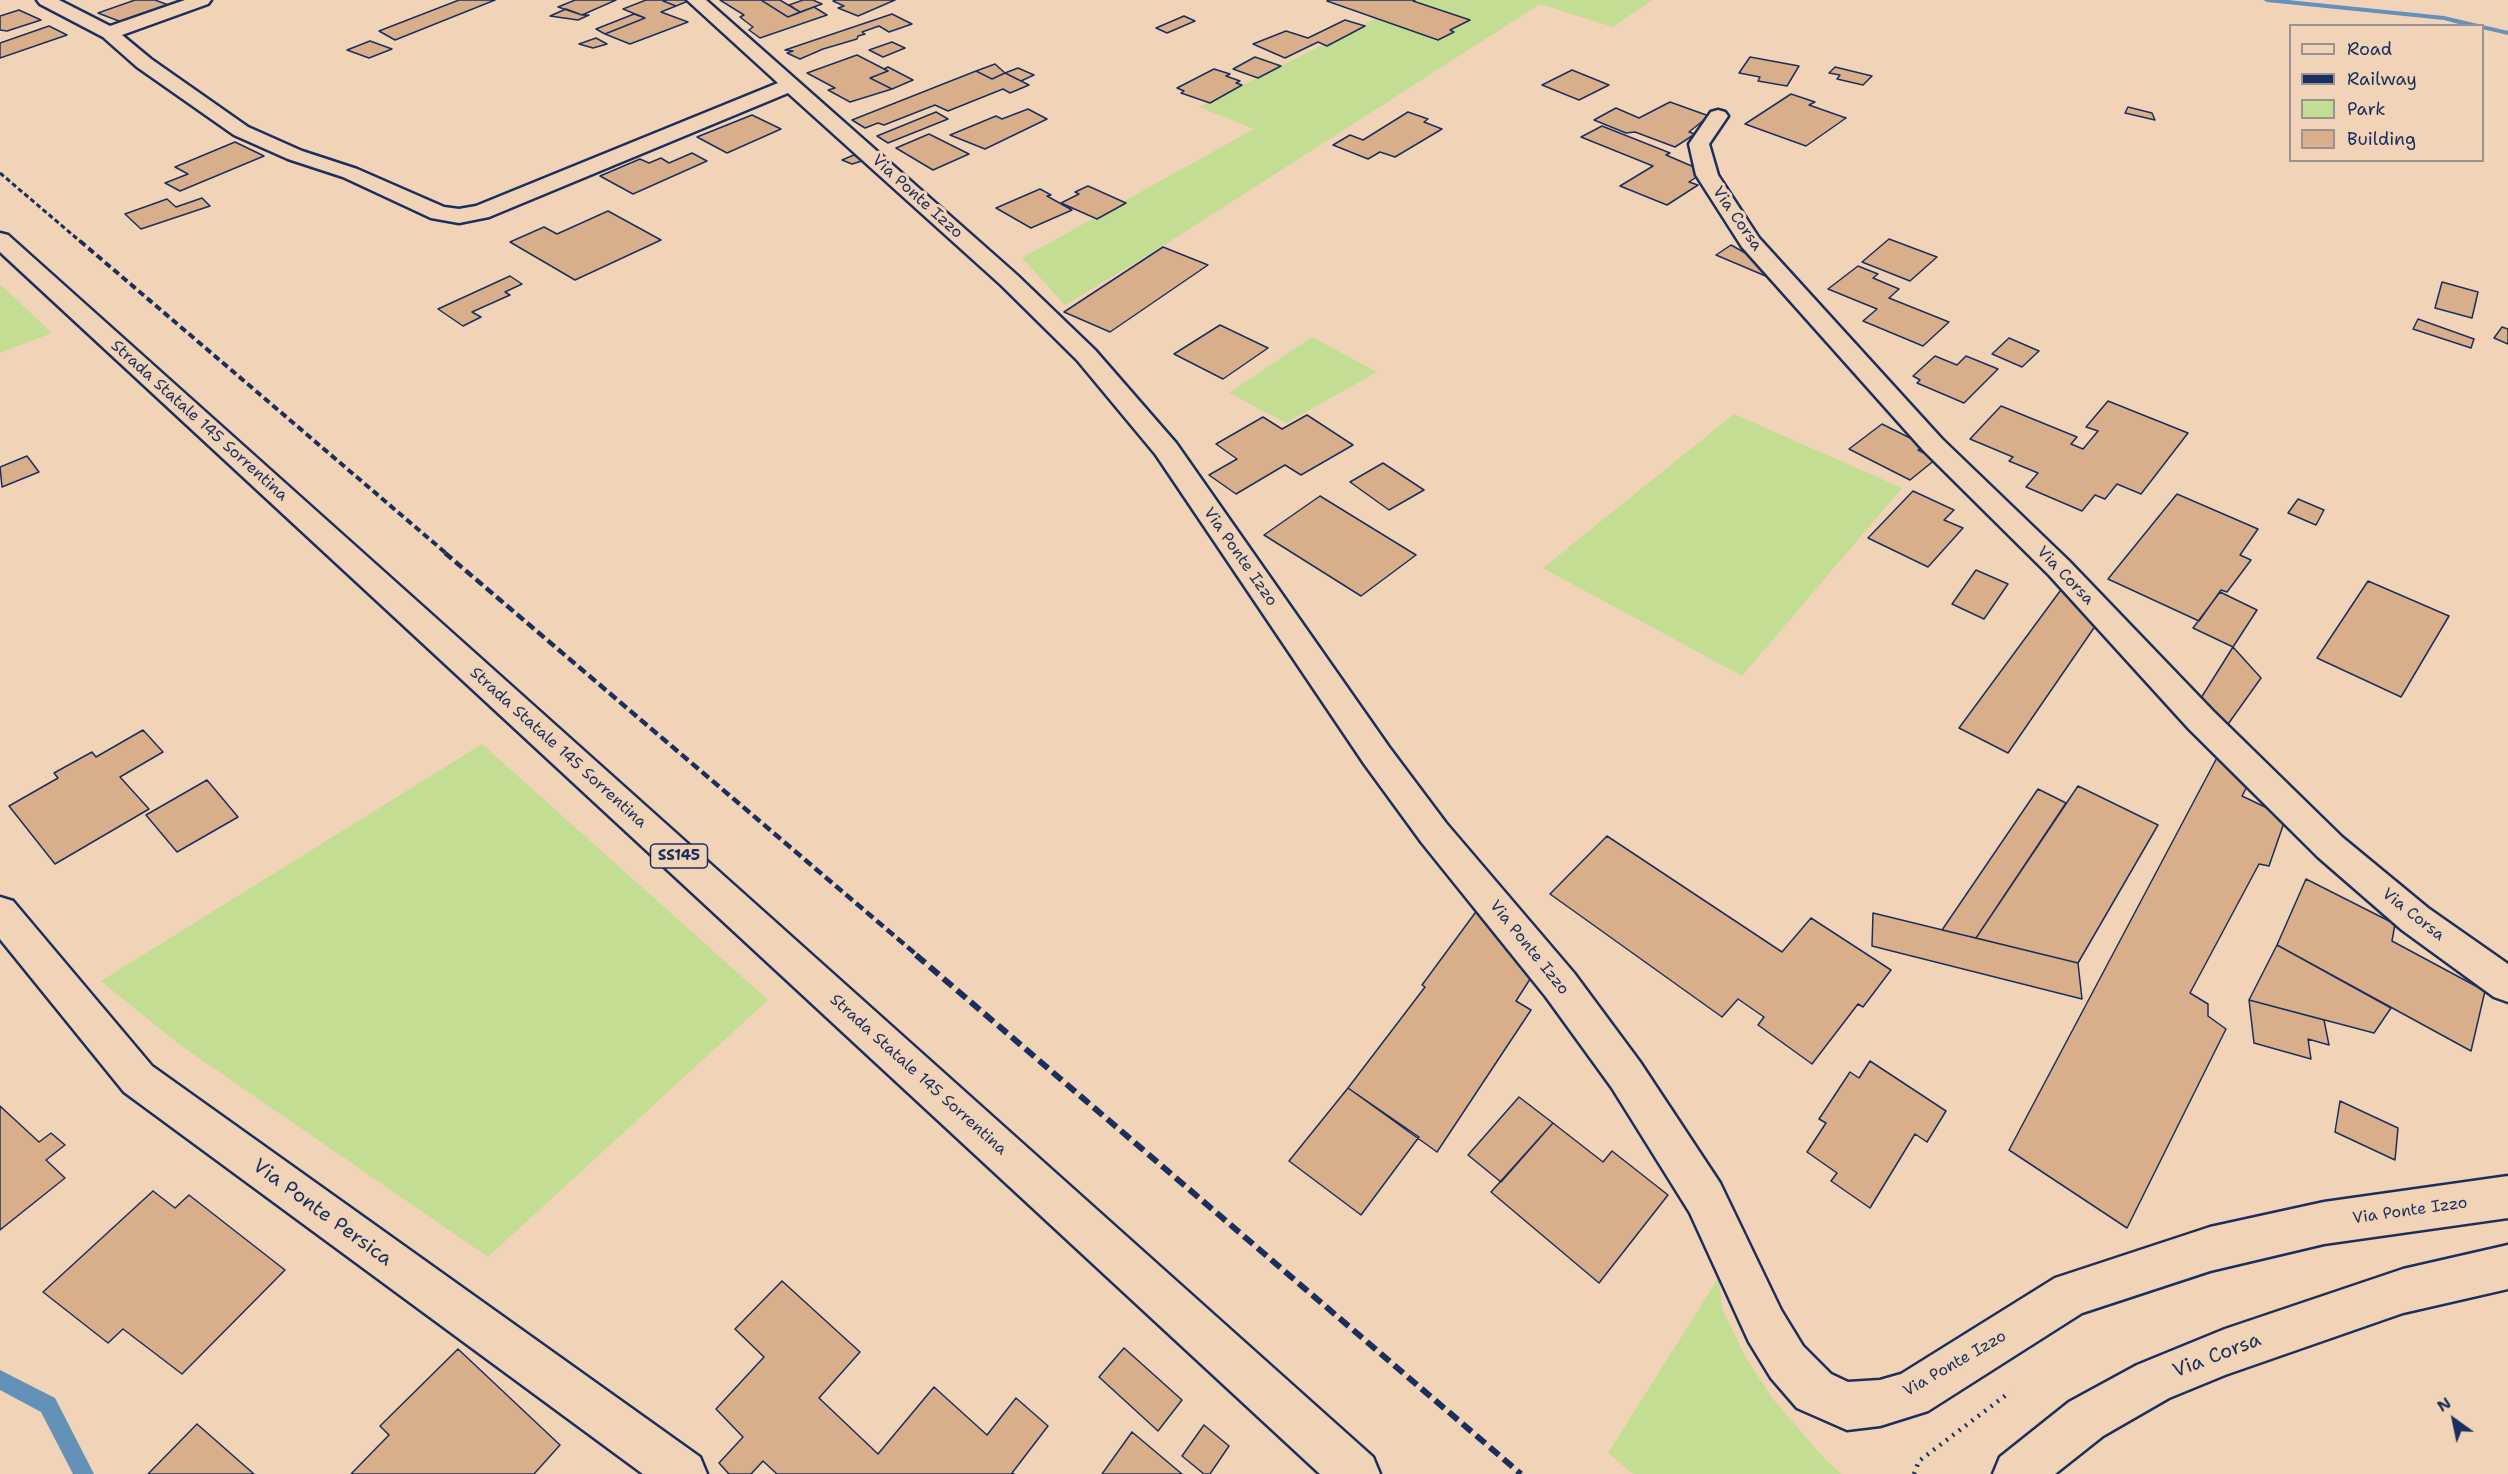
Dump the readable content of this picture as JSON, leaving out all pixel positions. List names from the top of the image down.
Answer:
{
  "streets": {
    "main road": [
      "Via Ponte Izzo",
      "Via Corsa",
      "Strada Statale 145 Sorrentina",
      "SS145",
      "Via Ponte Persica"
    ]
  },
  "legend": [
    "Road",
    "Railway",
    "Park",
    "Building"
  ],
  "north": "top left"
}
